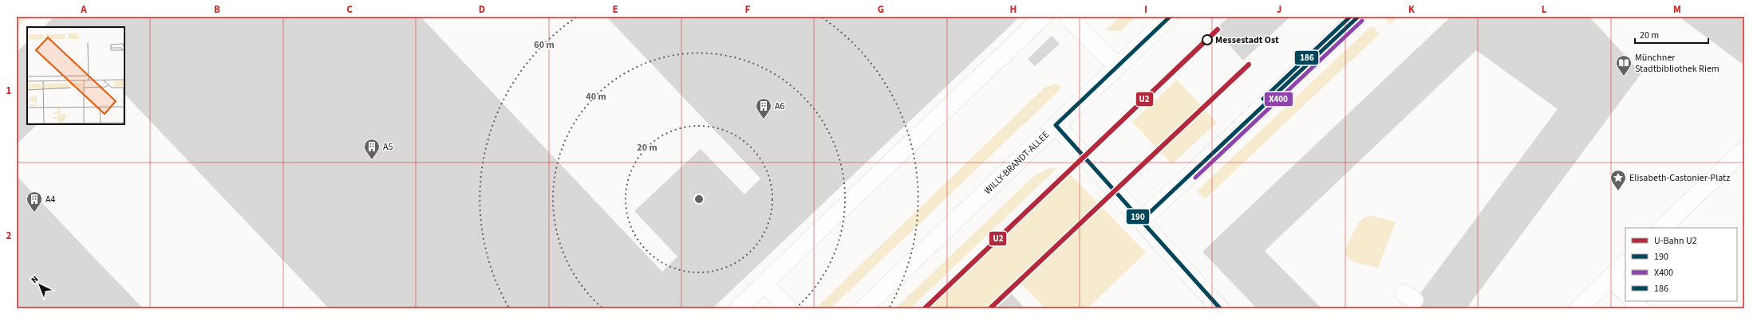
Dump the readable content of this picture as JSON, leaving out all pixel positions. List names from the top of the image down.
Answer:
{
  "streets": {
    "street": ["WILLY-BRANDT-ALLEE"]
  },
  "places": {
    "other": ["Messestadt Ost"],
    "library": ["Münchner Stadtbibliothek Riem"],
    "building": ["A6", "A5", "A4"],
    "place": ["Elisabeth-Castonier-Platz"]
  },
  "lines": [
    "transit line 190",
    "transit line 186",
    "transit line X400",
    "metro line U2"
  ],
  "legend": [
    "U-Bahn U2",
    "190",
    "X400",
    "186"
  ],
  "scale_bar": "20 m",
  "north": "top left",
  "grid": {
    "columns": [
      "A",
      "B",
      "C",
      "D",
      "E",
      "F",
      "G",
      "H",
      "I",
      "J",
      "K",
      "L",
      "M"
    ],
    "rows": ["1", "2"]
  },
  "rings": ["60 m", "40 m", "20 m"]
}
